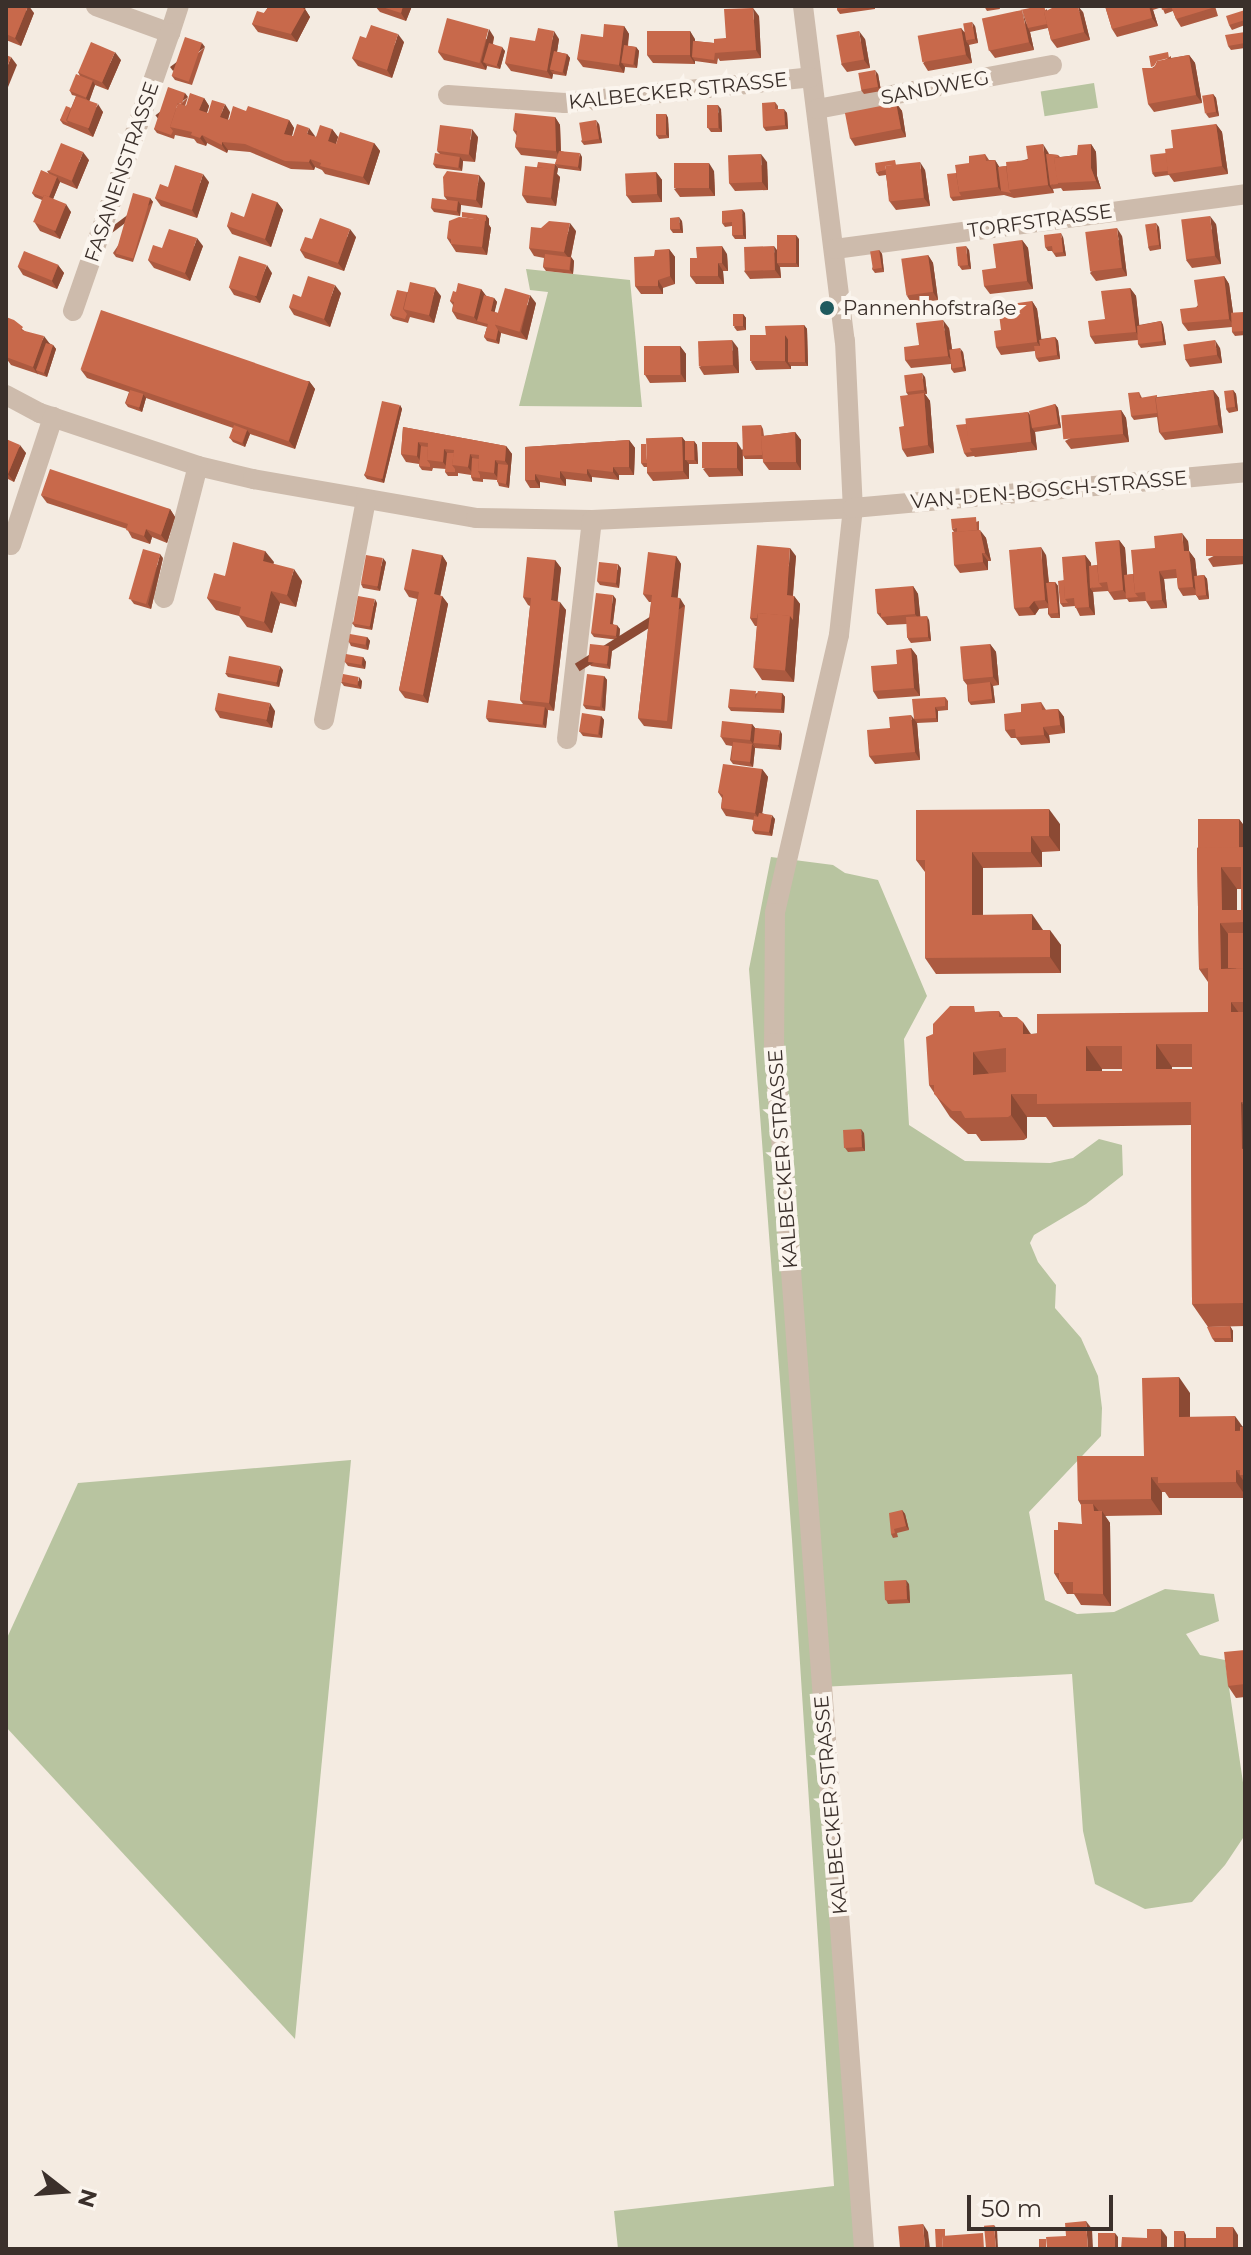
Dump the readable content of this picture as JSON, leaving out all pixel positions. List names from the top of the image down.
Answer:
{
  "streets": {
    "street": [
      "SANDWEG",
      "KALBECKER STRASSE",
      "FASANENSTRASSE",
      "TORFSTRASSE",
      "VAN-DEN-BOSCH-STRASSE"
    ]
  },
  "crossings": [
    ["SANDWEG", "KALBECKER STRASSE"],
    ["KALBECKER STRASSE", "TORFSTRASSE"],
    ["KALBECKER STRASSE", "VAN-DEN-BOSCH-STRASSE"]
  ],
  "places": ["Pannenhofstraße"],
  "scale_bar": "50 m",
  "north": "right"
}
